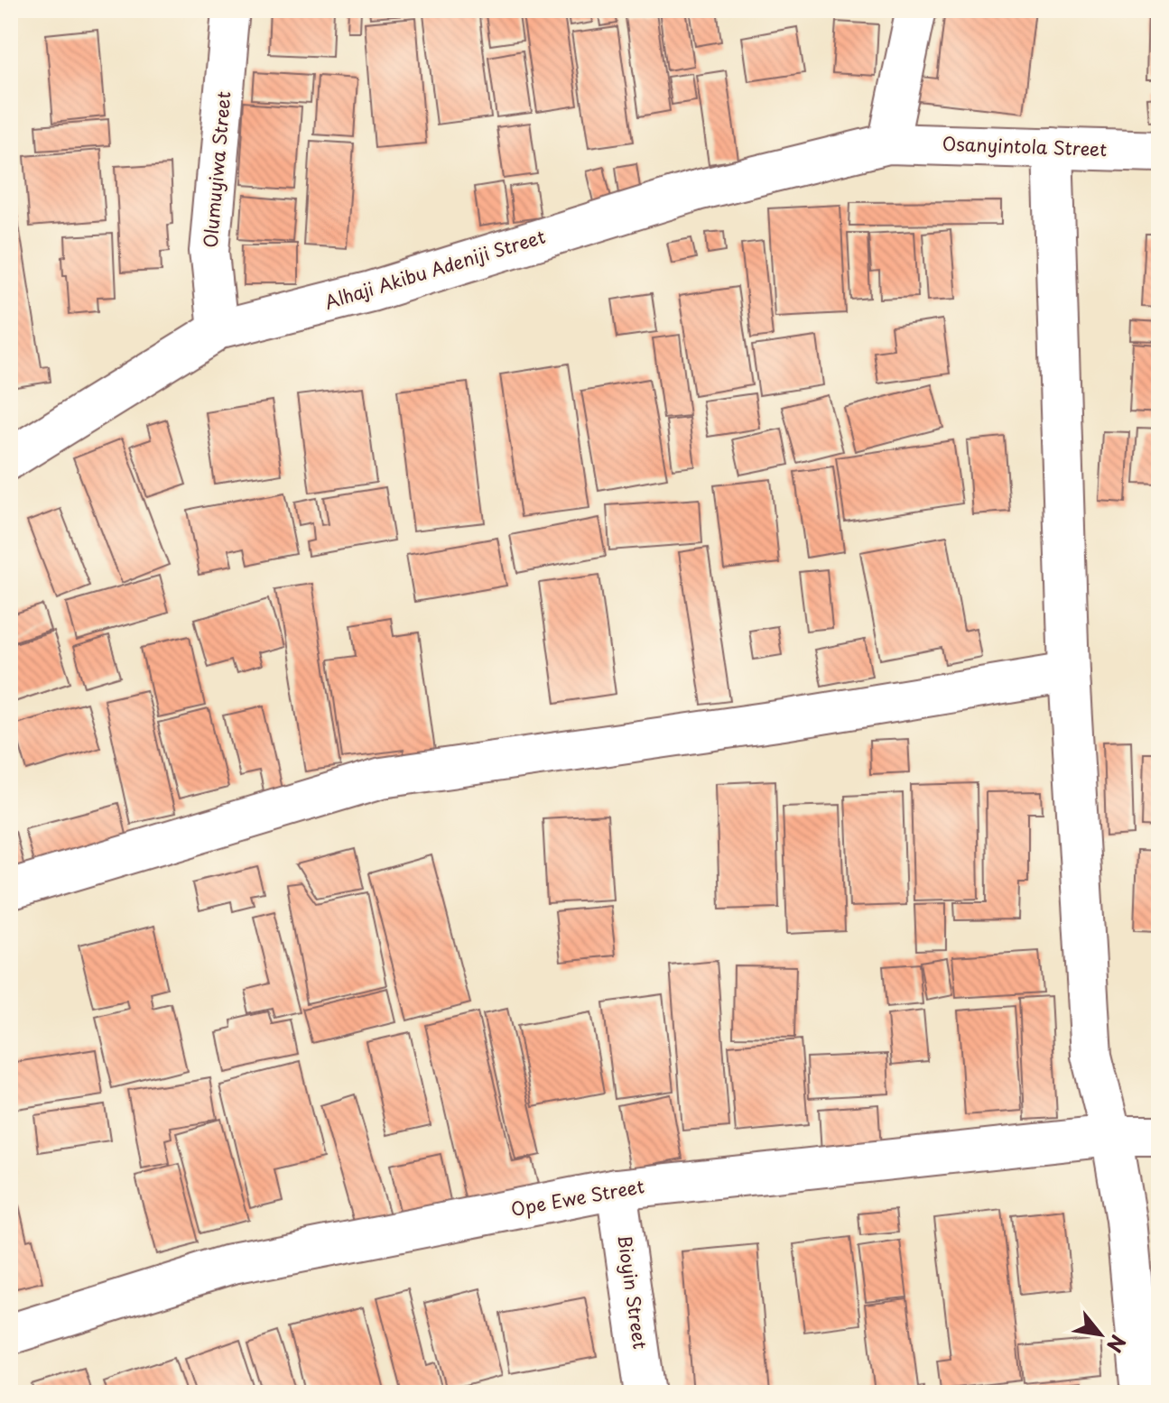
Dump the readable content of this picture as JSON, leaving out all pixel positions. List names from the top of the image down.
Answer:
{
  "streets": {
    "street": [
      "Osanyintola Street",
      "Olumuyiwa Street",
      "Alhaji Akibu Adeniji Street",
      "Ope Ewe Street",
      "Bioyin Street"
    ]
  },
  "crossings": [
    ["Osanyintola Street", "Alhaji Akibu Adeniji Street"],
    ["Olumuyiwa Street", "Alhaji Akibu Adeniji Street"],
    ["Ope Ewe Street", "Bioyin Street"]
  ],
  "north": "bottom right"
}
